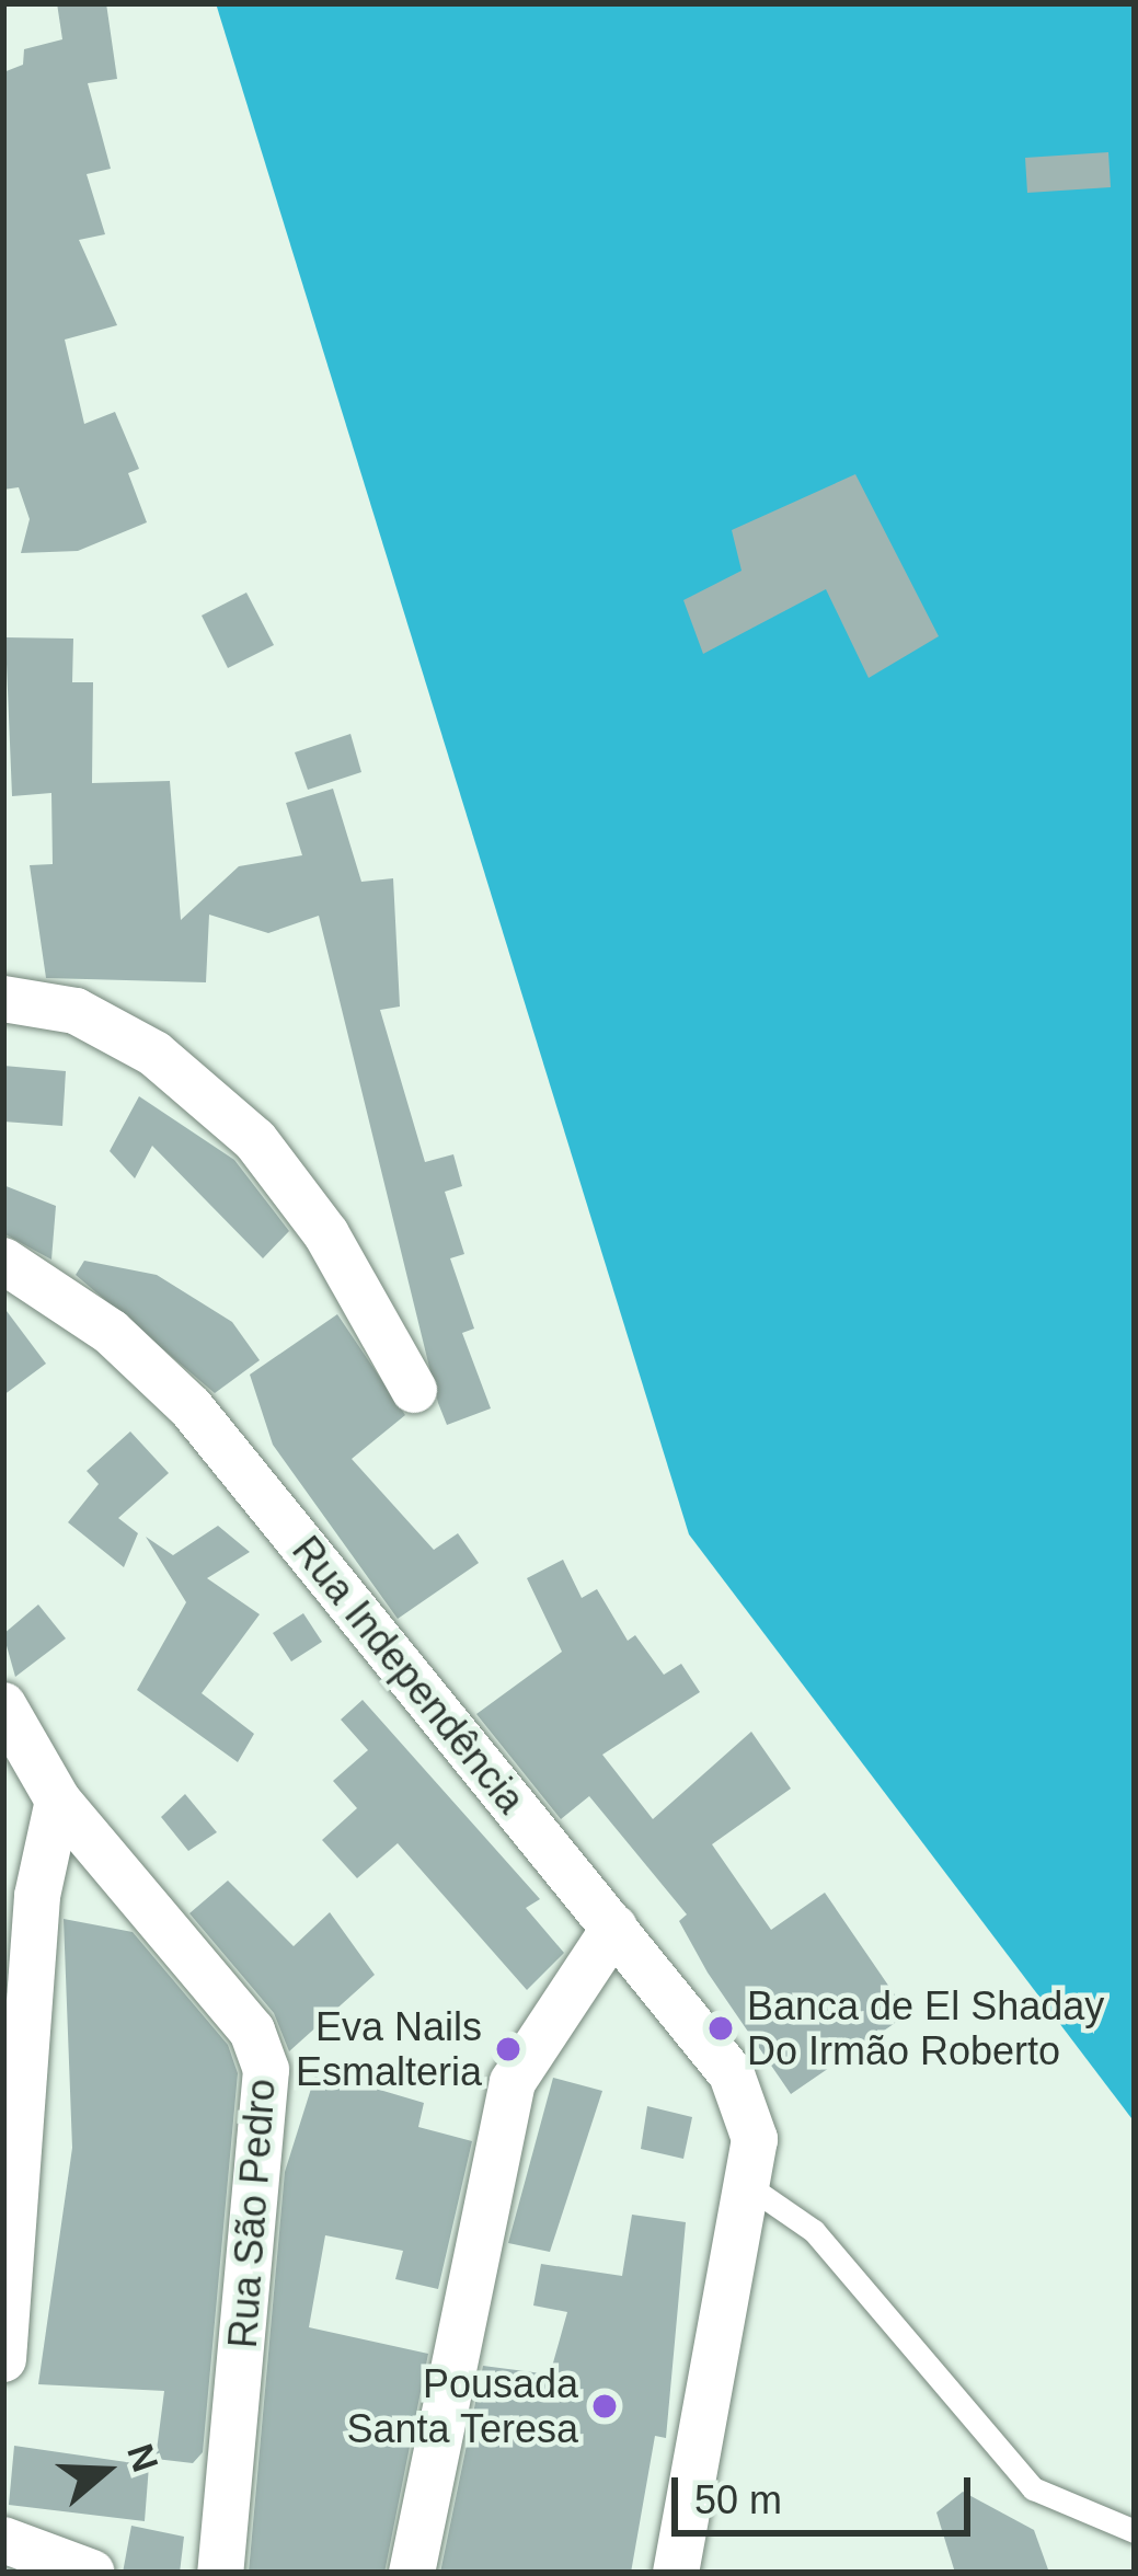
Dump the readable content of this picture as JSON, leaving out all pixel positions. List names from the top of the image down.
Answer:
{
  "streets": {
    "street": ["Rua Independência", "Rua São Pedro"]
  },
  "places": ["Banca de El Shaday Do Irmão Roberto", "Eva Nails Esmalteria", "Pousada Santa Teresa"],
  "scale_bar": "50 m",
  "north": "right"
}
